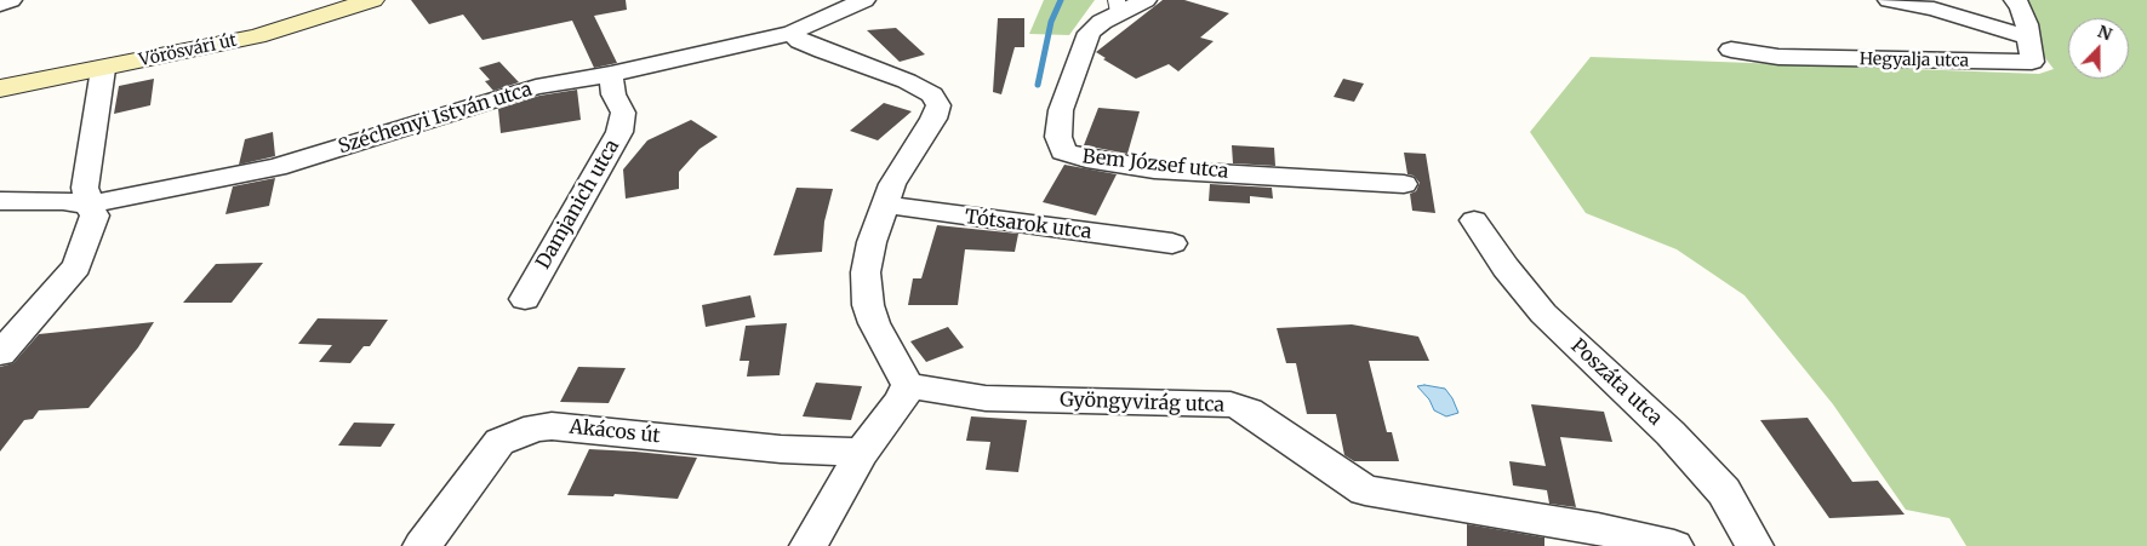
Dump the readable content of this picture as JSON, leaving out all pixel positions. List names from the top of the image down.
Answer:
{
  "streets": {
    "main road": ["Vörösvári út"],
    "street": [
      "Hegyalja utca",
      "Széchenyi István utca",
      "Bem József utca",
      "Damjanich utca",
      "Tótsarok utca",
      "Poszáta utca",
      "Gyöngyvirág utca",
      "Akácos út"
    ]
  },
  "crossings": [
    ["Széchenyi István utca", "Damjanich utca"]
  ],
  "north": "top"
}
